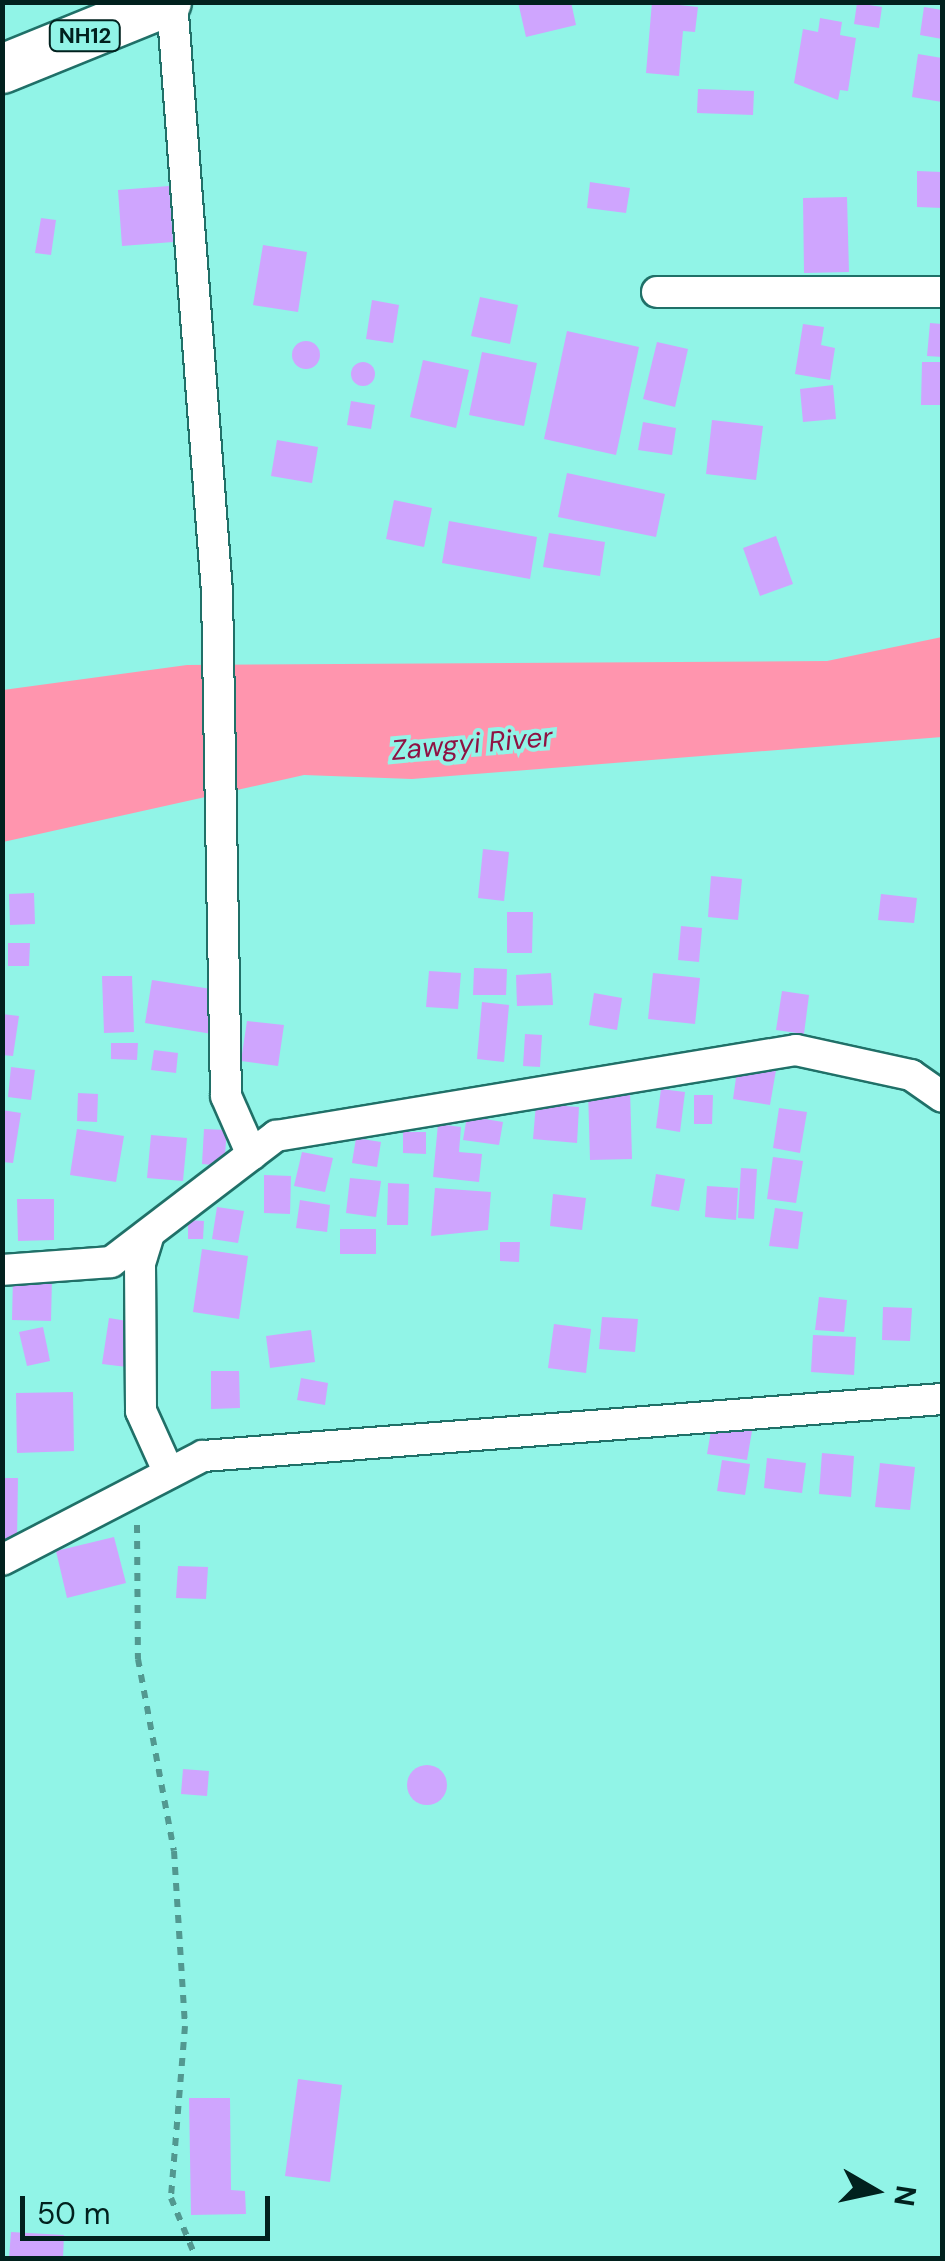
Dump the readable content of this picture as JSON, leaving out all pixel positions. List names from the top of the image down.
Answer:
{
  "streets": {
    "highway": ["NH12"]
  },
  "water": ["Zawgyi River"],
  "scale_bar": "50 m",
  "north": "right"
}
